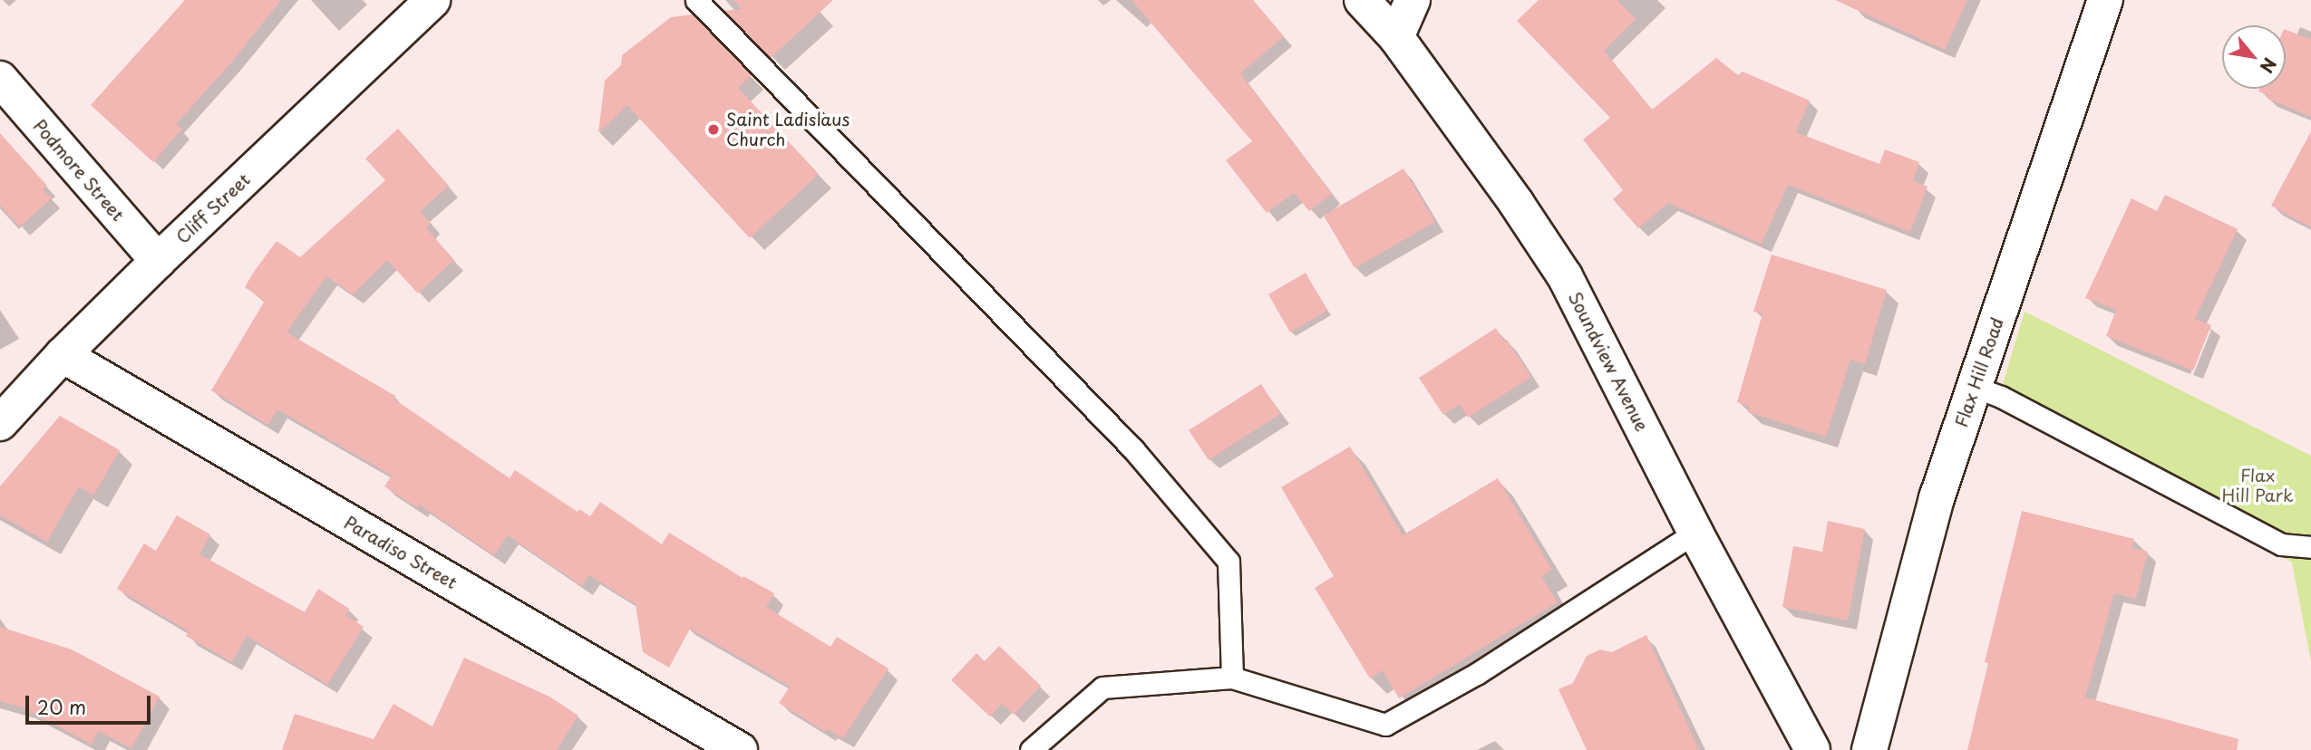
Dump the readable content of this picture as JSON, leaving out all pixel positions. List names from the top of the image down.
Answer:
{
  "streets": {
    "street": [
      "Podmore Street",
      "Cliff Street",
      "Soundview Avenue",
      "Flax Hill Road",
      "Paradiso Street"
    ]
  },
  "crossings": [
    ["Podmore Street", "Cliff Street"],
    ["Cliff Street", "Paradiso Street"]
  ],
  "parks": ["Flax Hill Park"],
  "places": ["Saint Ladislaus Church"],
  "scale_bar": "20 m",
  "north": "bottom right"
}
